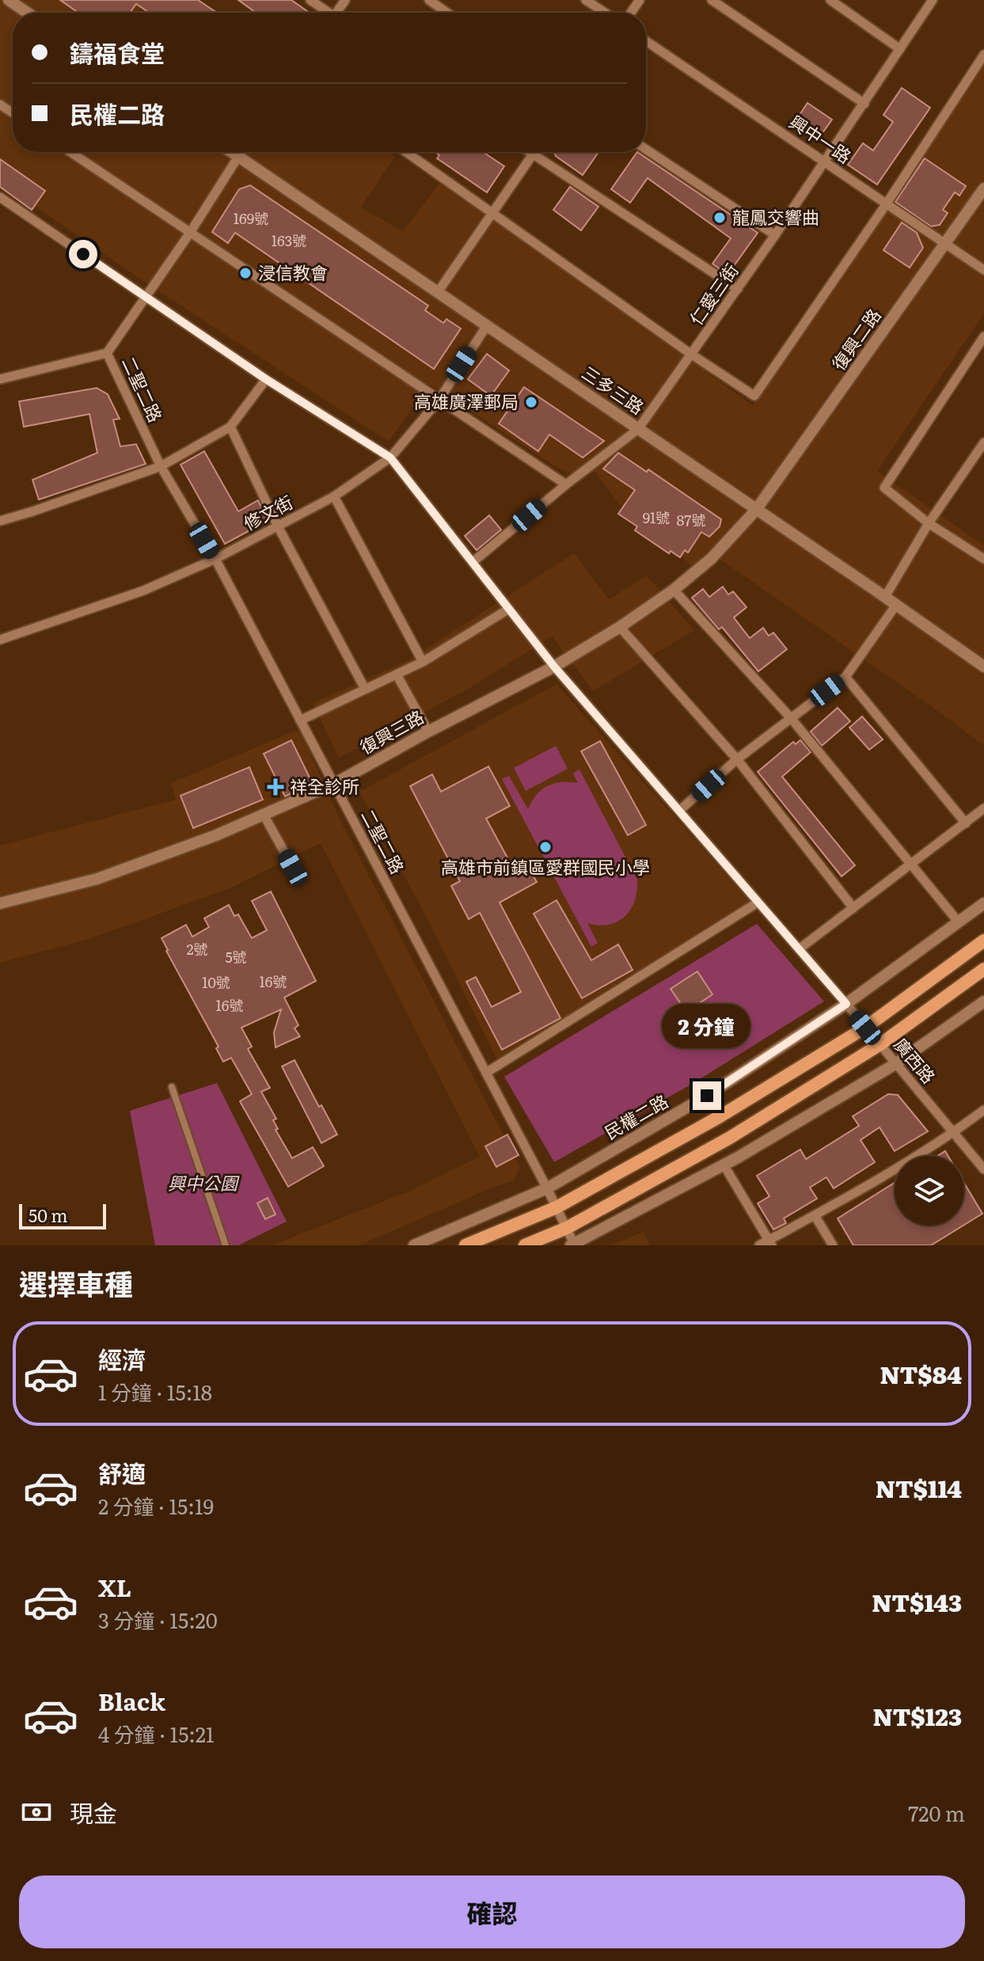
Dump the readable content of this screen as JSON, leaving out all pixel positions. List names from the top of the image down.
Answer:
{
  "streets": {
    "street": [
      "興中一路",
      "仁愛三街",
      "復興二路",
      "二聖二路",
      "三多三路",
      "修文街",
      "復興三路",
      "廣西路",
      "民權二路"
    ]
  },
  "crossings": [
    ["興中一路", "仁愛三街"],
    ["興中一路", "復興二路"],
    ["仁愛三街", "三多三路"],
    ["仁愛三街", "廣西路"],
    ["復興二路", "三多三路"],
    ["復興二路", "復興三路"],
    ["二聖二路", "修文街"],
    ["二聖二路", "復興三路"],
    ["二聖二路", "民權二路"],
    ["三多三路", "修文街"],
    ["三多三路", "復興三路"],
    ["修文街", "廣西路"],
    ["復興三路", "廣西路"],
    ["廣西路", "民權二路"]
  ],
  "parks": ["興中公園"],
  "places": {
    "other": [
      "龍鳳交響曲",
      "浸信教會",
      "高雄廣澤郵局",
      "高雄市前鎮區愛群國民小學"
    ],
    "health": ["祥全診所"]
  },
  "house_numbers": [
    "169號",
    "163號",
    "91號",
    "87號",
    "2號",
    "5號",
    "16號",
    "10號",
    "16號"
  ],
  "scale_bar": "50 m",
  "page": {
    "banner": ["鑄福食堂", "民權二路"],
    "bubble": "2 分鐘",
    "scale": "50 m",
    "heading": "選擇車種",
    "list": [
      {
        "name": "經濟",
        "note": "1 分鐘 · 15:18",
        "value": "NT$84"
      },
      {
        "name": "舒適",
        "note": "2 分鐘 · 15:19",
        "value": "NT$114"
      },
      {
        "name": "XL",
        "note": "3 分鐘 · 15:20",
        "value": "NT$143"
      },
      {
        "name": "Black",
        "note": "4 分鐘 · 15:21",
        "value": "NT$123"
      }
    ],
    "pay": ["現金", "720 m"],
    "buttons": "確認"
  }
}
